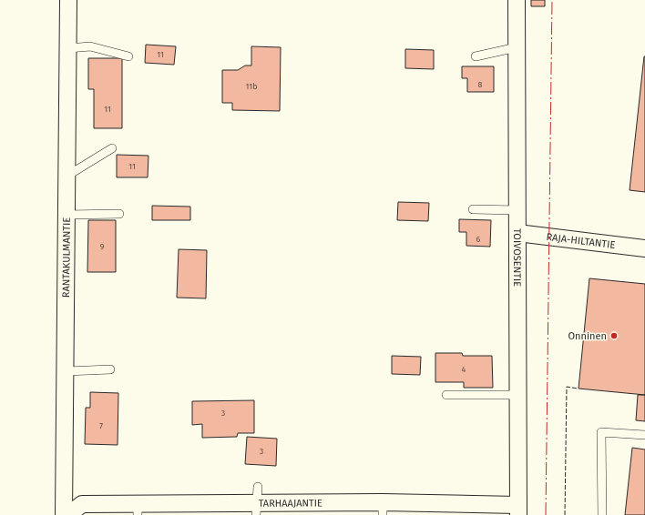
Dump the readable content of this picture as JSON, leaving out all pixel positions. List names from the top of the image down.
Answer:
{
  "streets": {
    "street": [
      "RAJA-HILTANTIE",
      "RANTAKULMANTIE",
      "TOIVOSENTIE",
      "TARHAAJANTIE"
    ]
  },
  "crossings": [
    ["RAJA-HILTANTIE", "TOIVOSENTIE"],
    ["TOIVOSENTIE", "TARHAAJANTIE"]
  ],
  "places": ["Onninen"],
  "house_numbers": [
    "11",
    "8",
    "11b",
    "11",
    "11",
    "6",
    "9",
    "4",
    "3",
    "7",
    "3"
  ]
}
